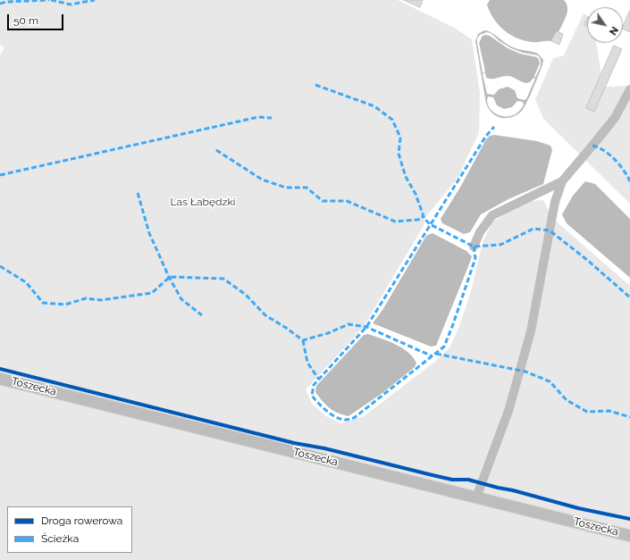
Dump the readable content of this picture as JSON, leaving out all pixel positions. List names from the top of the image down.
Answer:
{
  "streets": {
    "main road": ["Toszecka"]
  },
  "parks": ["Las Łabędzki"],
  "legend": ["Droga rowerowa", "Ścieżka"],
  "scale_bar": "50 m",
  "north": "bottom right"
}
